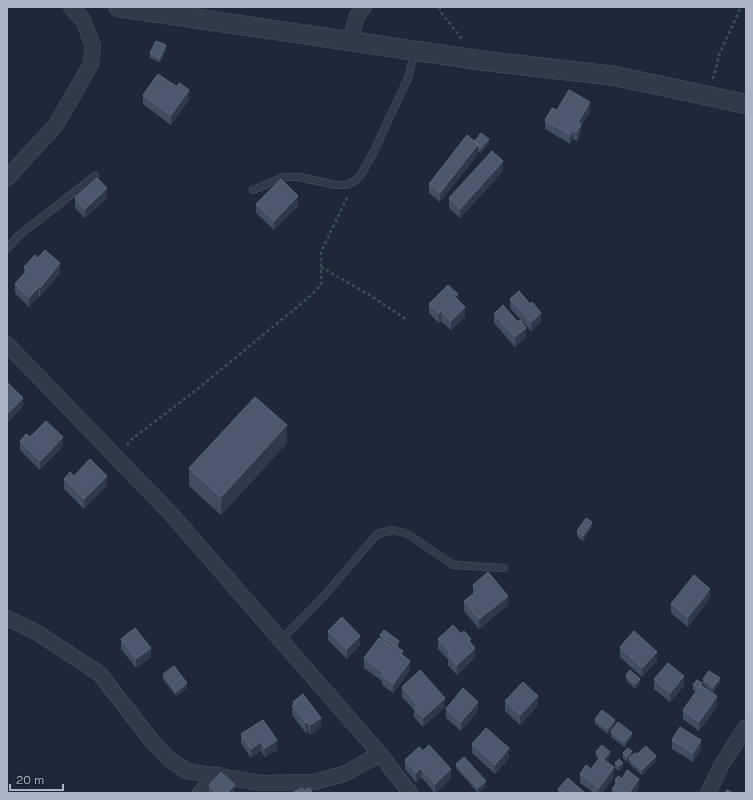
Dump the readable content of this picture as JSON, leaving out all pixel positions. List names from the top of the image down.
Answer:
{
  "scale_bar": "20 m"
}
